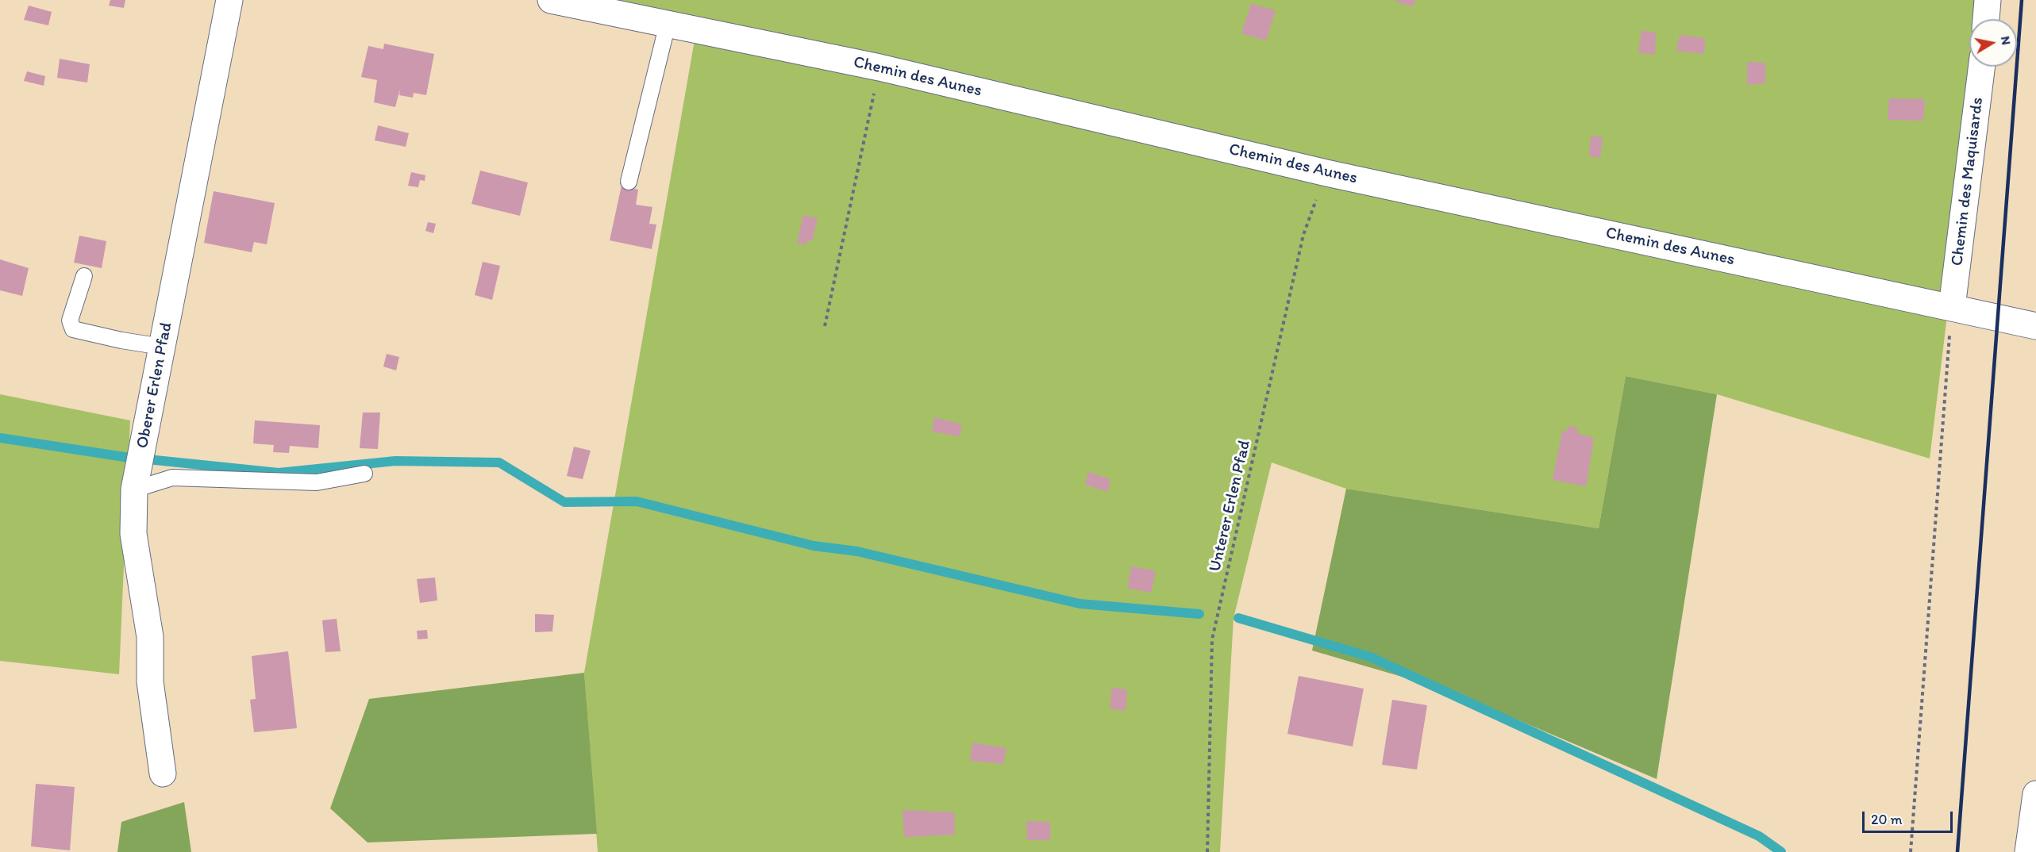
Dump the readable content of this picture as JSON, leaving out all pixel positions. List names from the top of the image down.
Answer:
{
  "streets": {
    "street": ["Chemin des Aunes", "Chemin des Maquisards", "Oberer Erlen Pfad"],
    "path": ["Unterer Erlen Pfad"]
  },
  "crossings": [
    ["Chemin des Aunes", "Chemin des Maquisards"],
    ["Chemin des Aunes", "Unterer Erlen Pfad"]
  ],
  "scale_bar": "20 m",
  "north": "right"
}
